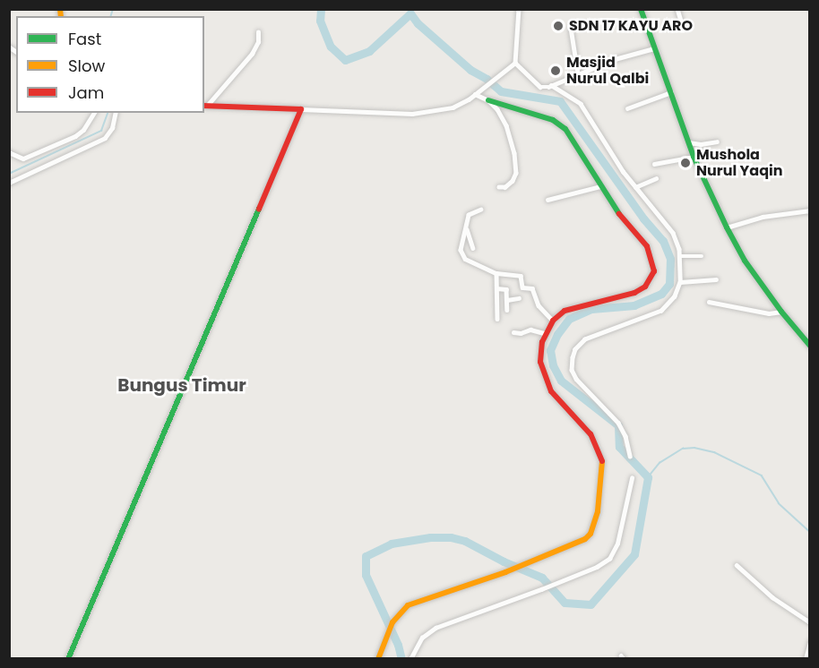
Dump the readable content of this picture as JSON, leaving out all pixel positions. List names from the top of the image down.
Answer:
{
  "districts": ["Bungus Timur"],
  "places": ["SDN 17 KAYU ARO", "Masjid Nurul Qalbi", "Mushola Nurul Yaqin"],
  "legend": ["Fast", "Slow", "Jam"]
}
